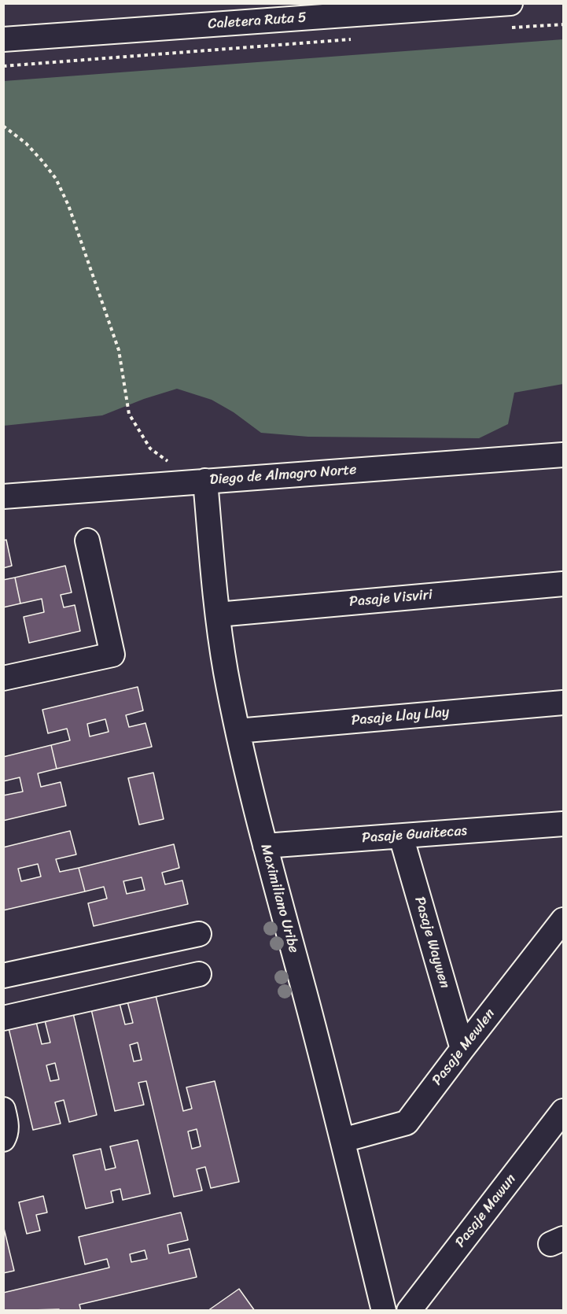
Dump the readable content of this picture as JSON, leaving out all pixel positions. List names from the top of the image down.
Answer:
{
  "streets": {
    "street": [
      "Caletera Ruta 5",
      "Diego de Almagro Norte",
      "Pasaje Visviri",
      "Pasaje Llay Llay",
      "Pasaje Guaitecas",
      "Maximiliano Uribe",
      "Pasaje Waywen",
      "Pasaje Mewlen",
      "Pasaje Mawun"
    ]
  },
  "crossings": [
    ["Diego de Almagro Norte", "Maximiliano Uribe"],
    ["Pasaje Visviri", "Maximiliano Uribe"],
    ["Pasaje Llay Llay", "Maximiliano Uribe"],
    ["Pasaje Guaitecas", "Maximiliano Uribe"],
    ["Pasaje Guaitecas", "Pasaje Waywen"],
    ["Maximiliano Uribe", "Pasaje Mewlen"],
    ["Pasaje Waywen", "Pasaje Mewlen"]
  ]
}
